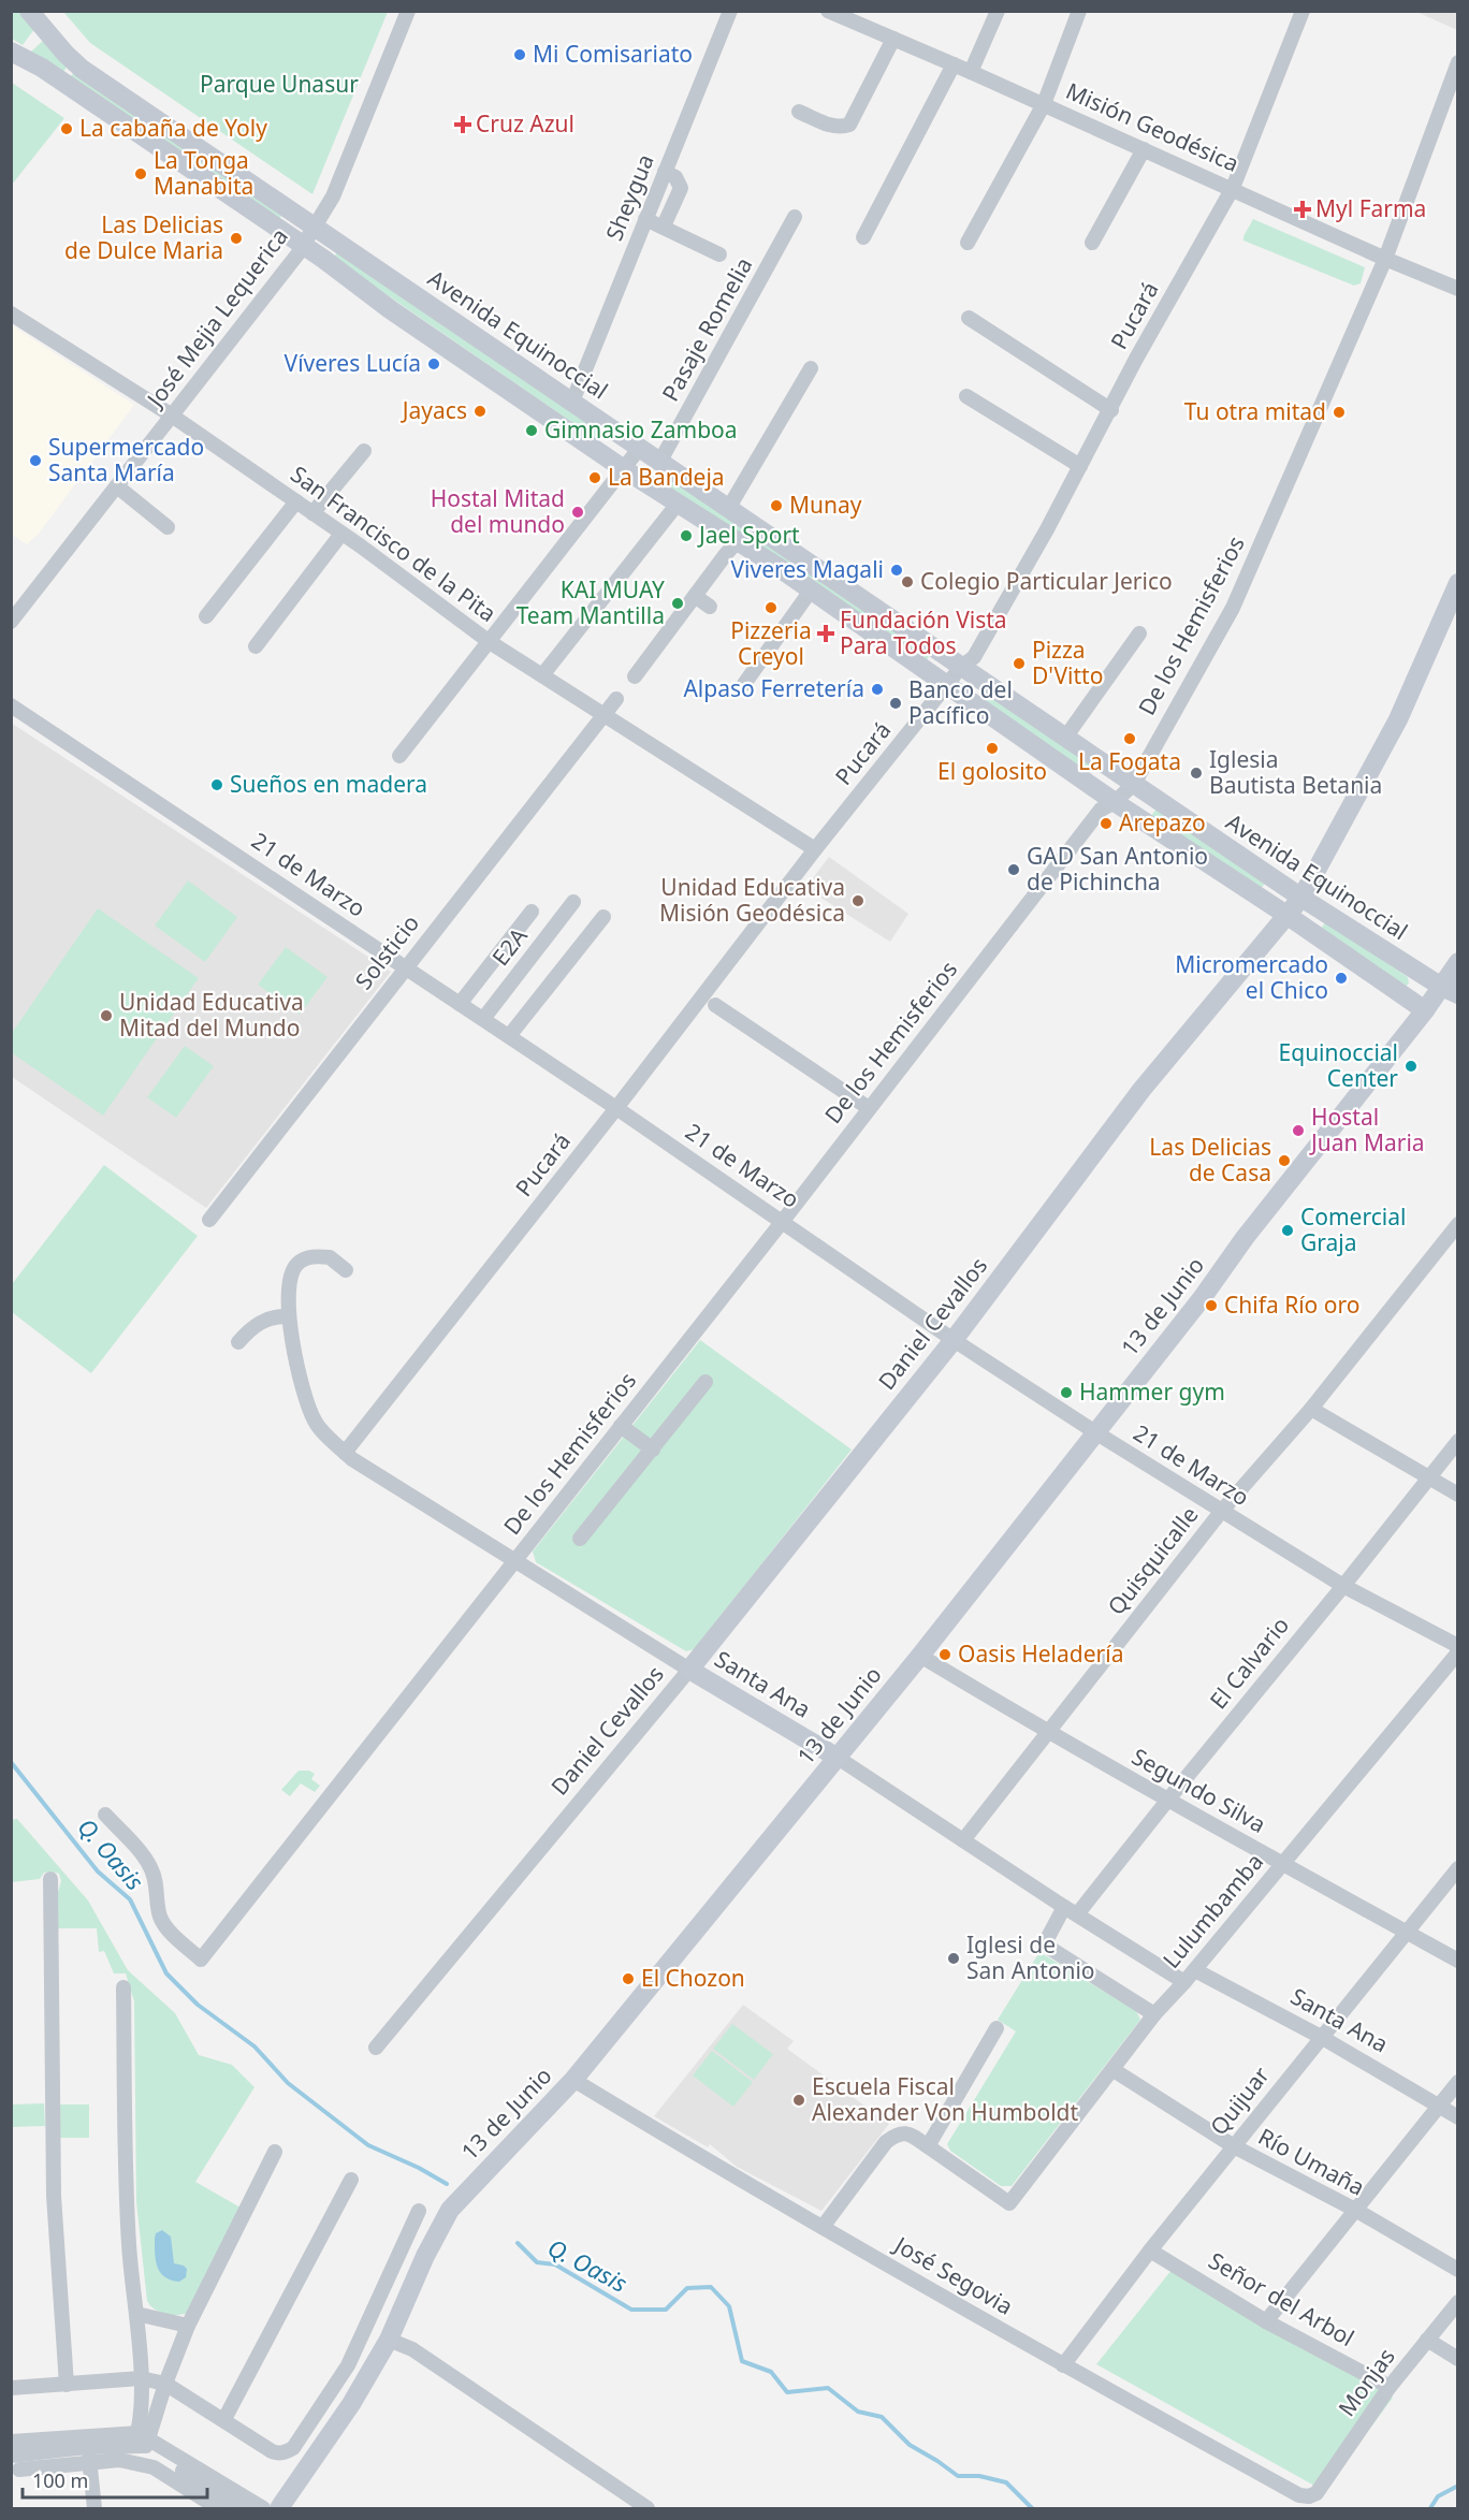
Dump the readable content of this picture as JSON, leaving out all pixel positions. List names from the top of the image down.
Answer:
{
  "streets": {
    "main road": [
      "Avenida Equinoccial",
      "13 de Junio",
      "Daniel Cevallos",
      "Santa Ana"
    ],
    "street": [
      "Misión Geodésica",
      "Sheygua",
      "Pucará",
      "José Mejia Lequerica",
      "Pasaje Romelia",
      "San Francisco de la Pita",
      "De los Hemisferios",
      "21 de Marzo",
      "E2A",
      "Solsticio",
      "Quisquicalle",
      "El Calvario",
      "Segundo Silva",
      "Lulumbamba",
      "Quijuar",
      "Río Umaña",
      "José Segovia",
      "Señor del Arbol",
      "Monjas"
    ]
  },
  "crossings": [
    ["Misión Geodésica", "Pucará"],
    ["Misión Geodésica", "De los Hemisferios"],
    ["Sheygua", "Avenida Equinoccial"],
    ["Pucará", "Avenida Equinoccial"],
    ["Pucará", "San Francisco de la Pita"],
    ["Pucará", "21 de Marzo"],
    ["Pucará", "Santa Ana"],
    ["José Mejia Lequerica", "Avenida Equinoccial"],
    ["José Mejia Lequerica", "San Francisco de la Pita"],
    ["Pasaje Romelia", "Avenida Equinoccial"],
    ["Avenida Equinoccial", "De los Hemisferios"],
    ["Avenida Equinoccial", "13 de Junio"],
    ["Avenida Equinoccial", "Daniel Cevallos"],
    ["San Francisco de la Pita", "Solsticio"],
    ["De los Hemisferios", "21 de Marzo"],
    ["De los Hemisferios", "Santa Ana"],
    ["21 de Marzo", "E2A"],
    ["21 de Marzo", "Solsticio"],
    ["21 de Marzo", "13 de Junio"],
    ["21 de Marzo", "Daniel Cevallos"],
    ["21 de Marzo", "Quisquicalle"],
    ["21 de Marzo", "El Calvario"],
    ["13 de Junio", "Santa Ana"],
    ["13 de Junio", "Segundo Silva"],
    ["13 de Junio", "José Segovia"],
    ["Daniel Cevallos", "Santa Ana"],
    ["Quisquicalle", "Santa Ana"],
    ["Quisquicalle", "Segundo Silva"],
    ["El Calvario", "Santa Ana"],
    ["El Calvario", "Segundo Silva"],
    ["El Calvario", "Lulumbamba"],
    ["Santa Ana", "Lulumbamba"],
    ["Santa Ana", "Quijuar"],
    ["Segundo Silva", "Lulumbamba"],
    ["Segundo Silva", "Quijuar"],
    ["Lulumbamba", "Río Umaña"],
    ["Quijuar", "Río Umaña"],
    ["Quijuar", "José Segovia"],
    ["Quijuar", "Señor del Arbol"],
    ["José Segovia", "Monjas"],
    ["Señor del Arbol", "Monjas"]
  ],
  "water": ["Q. Oasis"],
  "parks": ["Parque Unasur"],
  "places": {
    "other": [
      "Mi Comisariato",
      "La cabaña de Yoly",
      "La Tonga Manabita",
      "Las Delicias de Dulce Maria",
      "Víveres Lucía",
      "Jayacs",
      "Tu otra mitad",
      "Gimnasio Zamboa",
      "Supermercado Santa María",
      "La Bandeja",
      "Munay",
      "Hostal Mitad del mundo",
      "Jael Sport",
      "Viveres Magali",
      "Colegio Particular Jerico",
      "KAI MUAY Team Mantilla",
      "Pizzeria Creyol",
      "Pizza D'Vitto",
      "Alpaso Ferretería",
      "Banco del Pacífico",
      "La Fogata",
      "El golosito",
      "Iglesia Bautista Betania",
      "Sueños en madera",
      "Arepazo",
      "GAD San Antonio de Pichincha",
      "Unidad Educativa Misión Geodésica",
      "Micromercado el Chico",
      "Unidad Educativa Mitad del Mundo",
      "Equinoccial Center",
      "Hostal Juan Maria",
      "Las Delicias de Casa",
      "Comercial Graja",
      "Chifa Río oro",
      "Hammer gym",
      "Oasis Heladería",
      "Iglesi de San Antonio",
      "El Chozon",
      "Escuela Fiscal Alexander Von Humboldt"
    ],
    "health": ["Cruz Azul", "Myl Farma", "Fundación Vista Para Todos"]
  },
  "scale_bar": "100 m"
}
